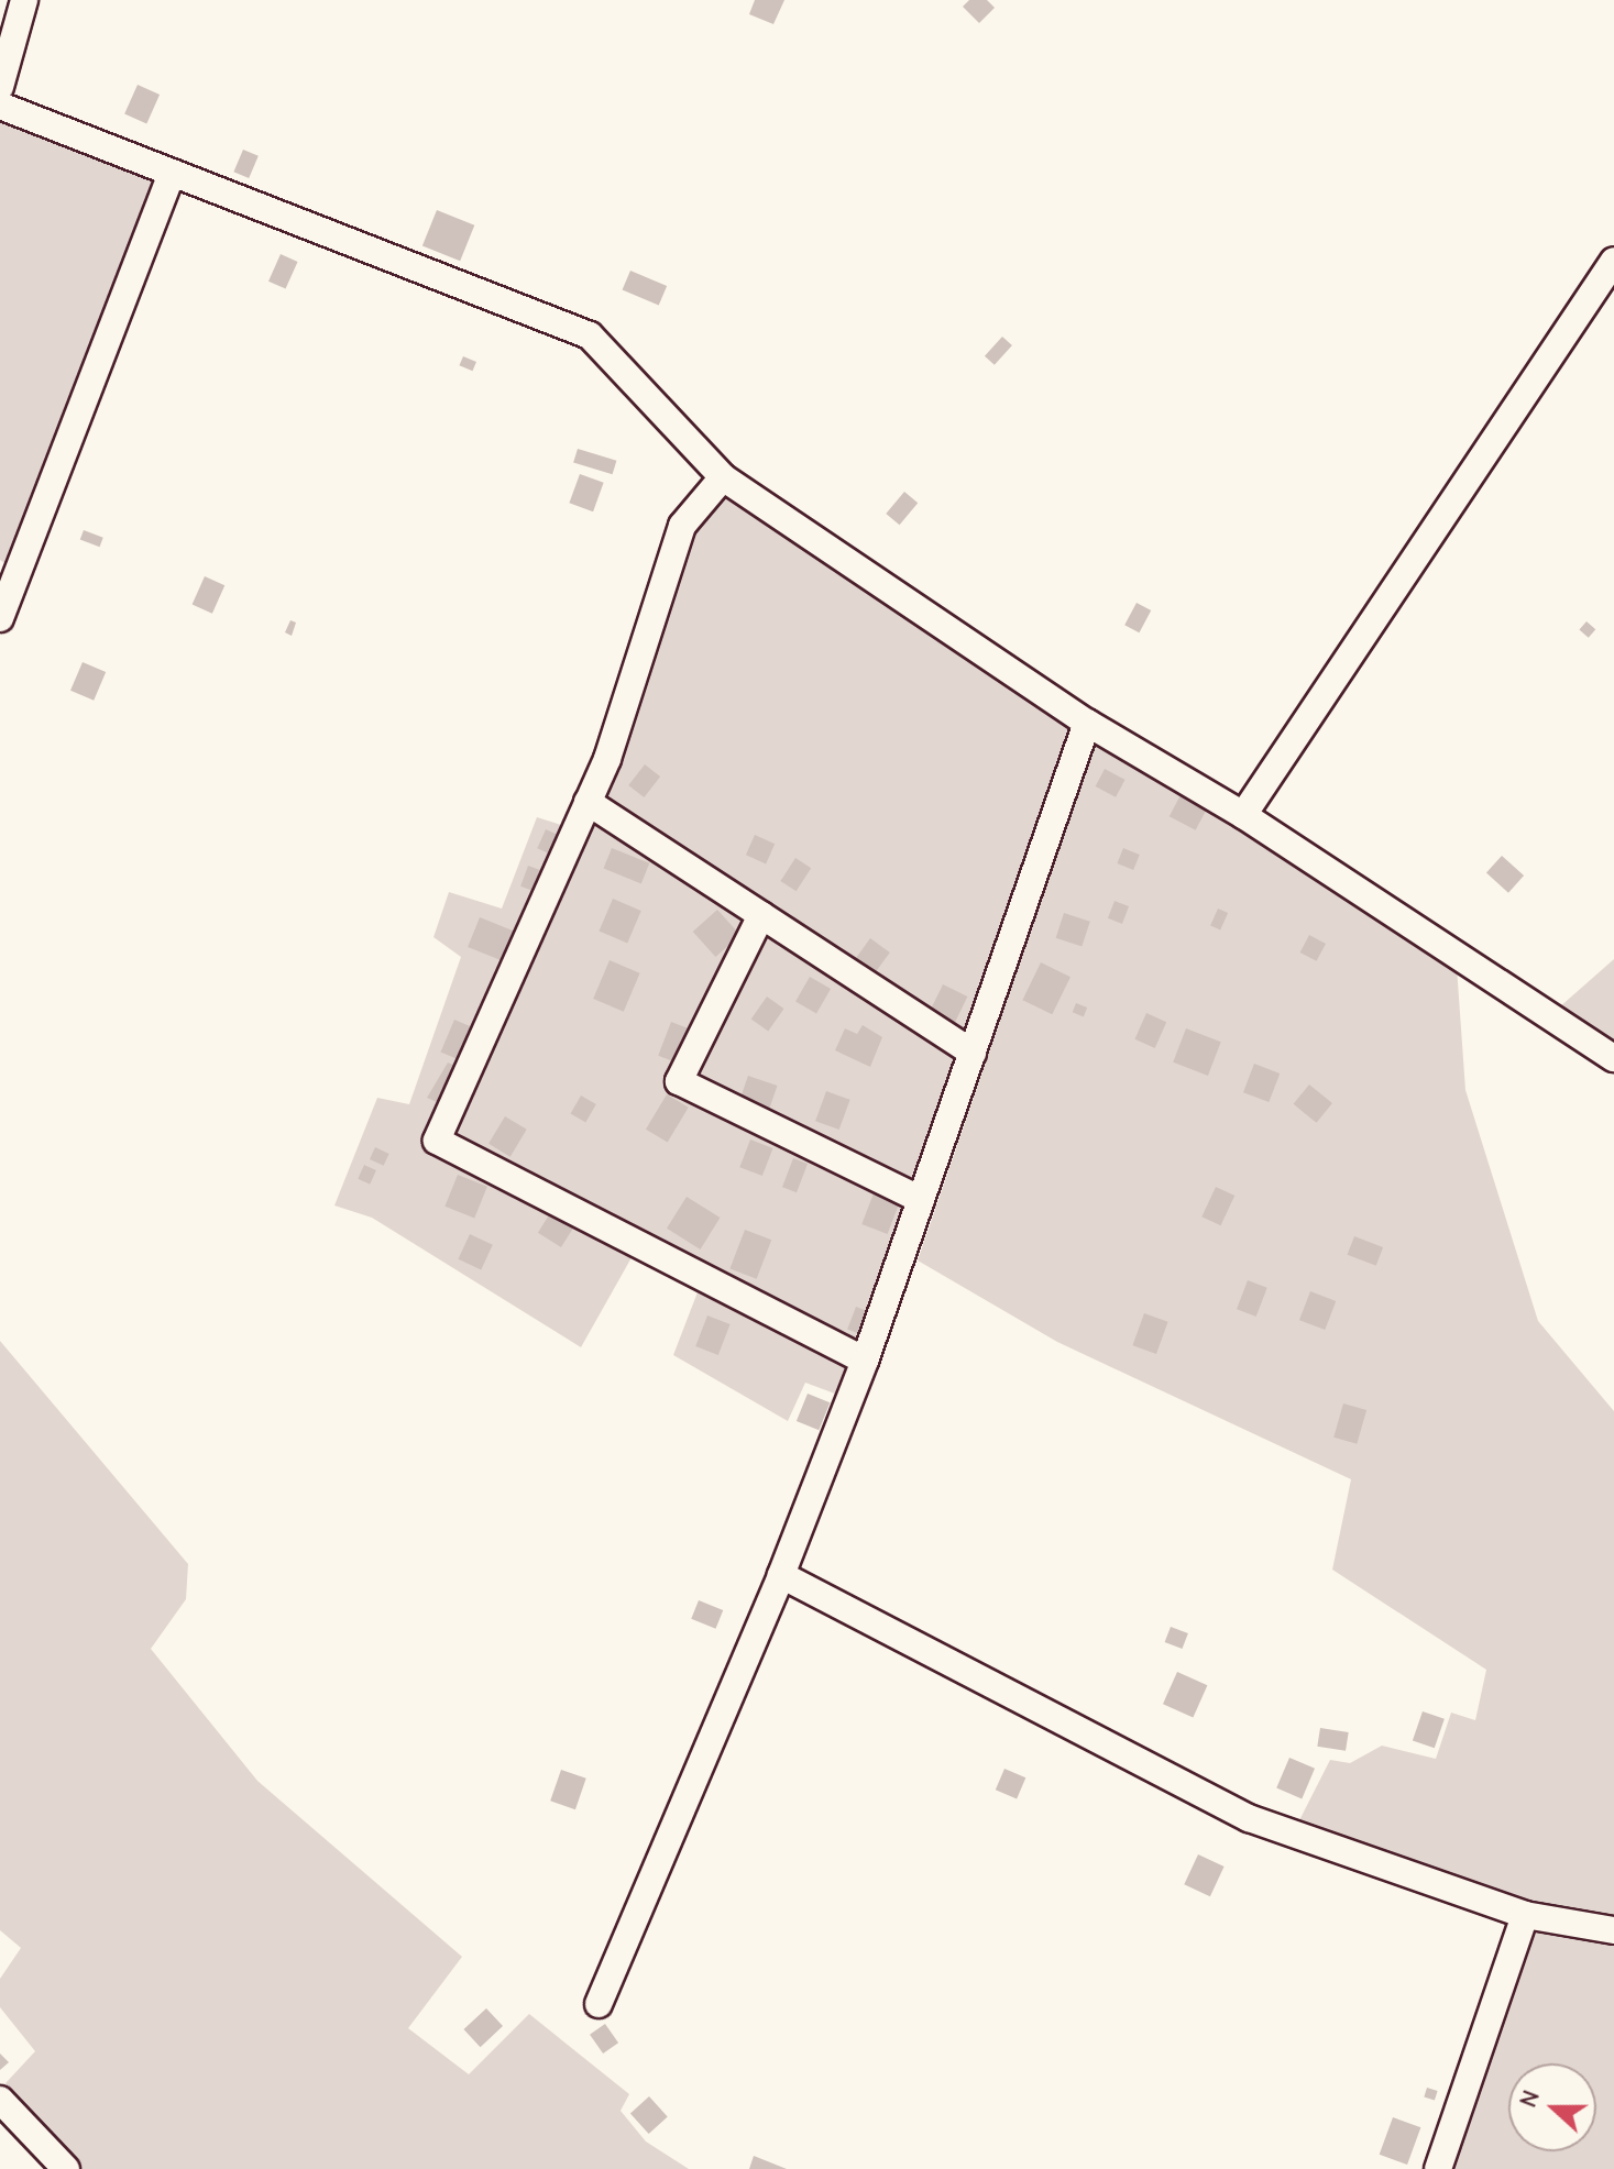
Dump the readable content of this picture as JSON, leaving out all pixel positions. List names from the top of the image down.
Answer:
{
  "north": "left"
}
